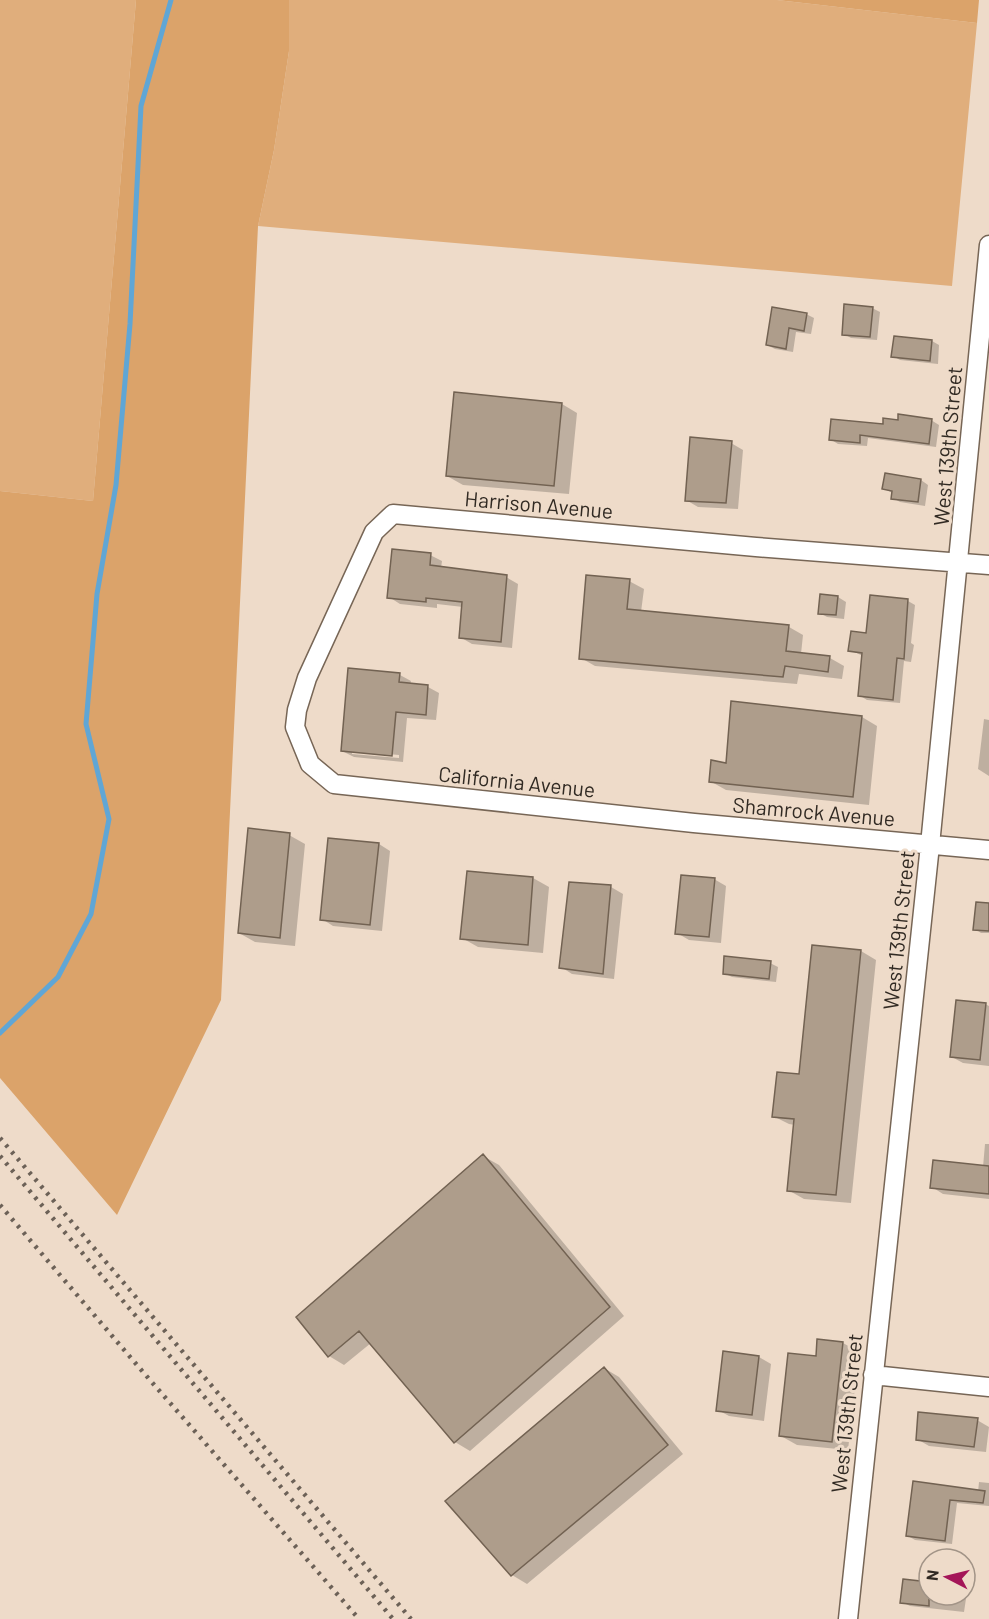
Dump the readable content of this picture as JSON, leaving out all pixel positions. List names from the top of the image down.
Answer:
{
  "streets": {
    "street": [
      "West 139th Street",
      "Harrison Avenue",
      "California Avenue",
      "Shamrock Avenue"
    ]
  },
  "crossings": [
    ["West 139th Street", "Harrison Avenue"],
    ["West 139th Street", "Shamrock Avenue"],
    ["Harrison Avenue", "California Avenue"],
    ["California Avenue", "Shamrock Avenue"]
  ],
  "north": "left"
}
